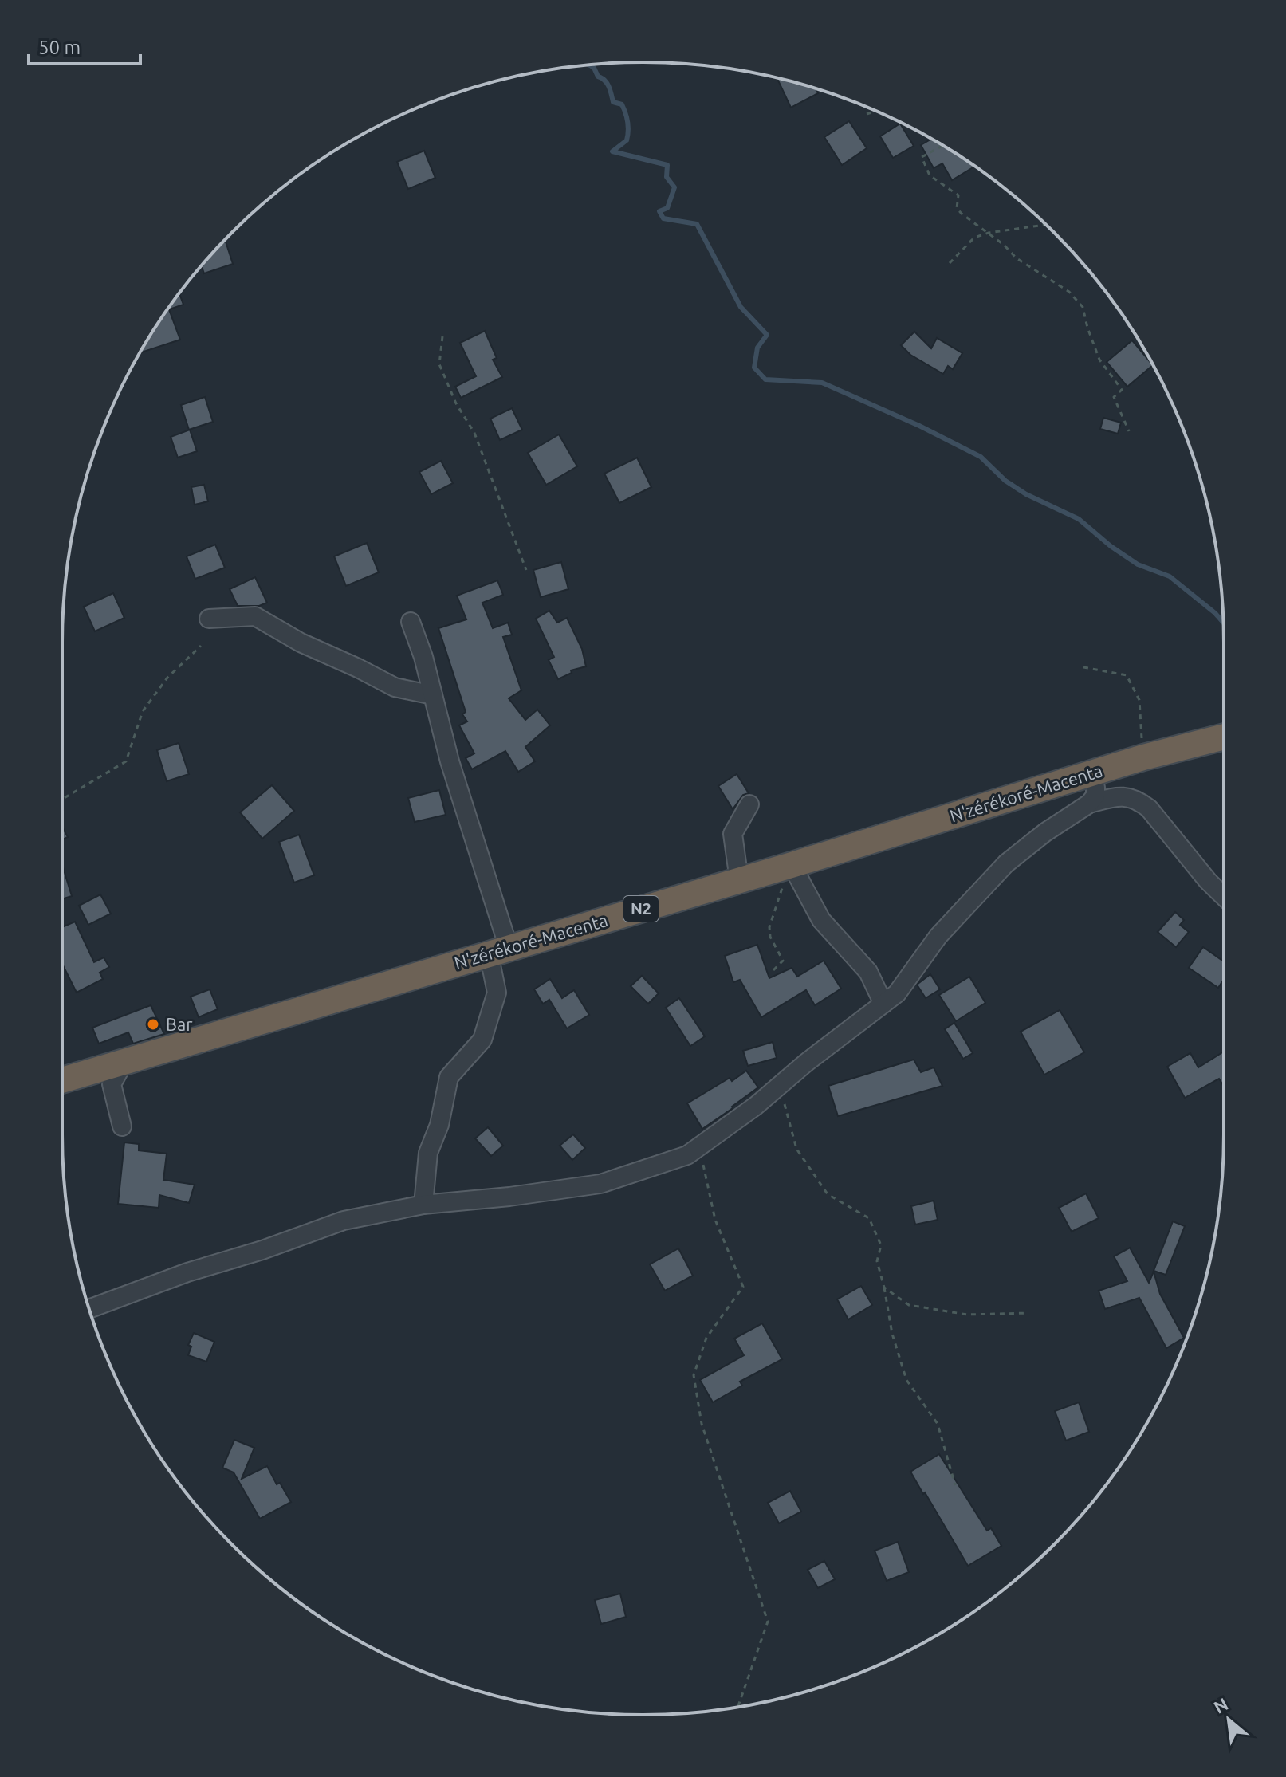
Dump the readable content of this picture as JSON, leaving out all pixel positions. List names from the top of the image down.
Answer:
{
  "streets": {
    "highway": ["N'zérékoré-Macenta", "N2"]
  },
  "places": ["Bar"],
  "scale_bar": "50 m",
  "north": "top left"
}
